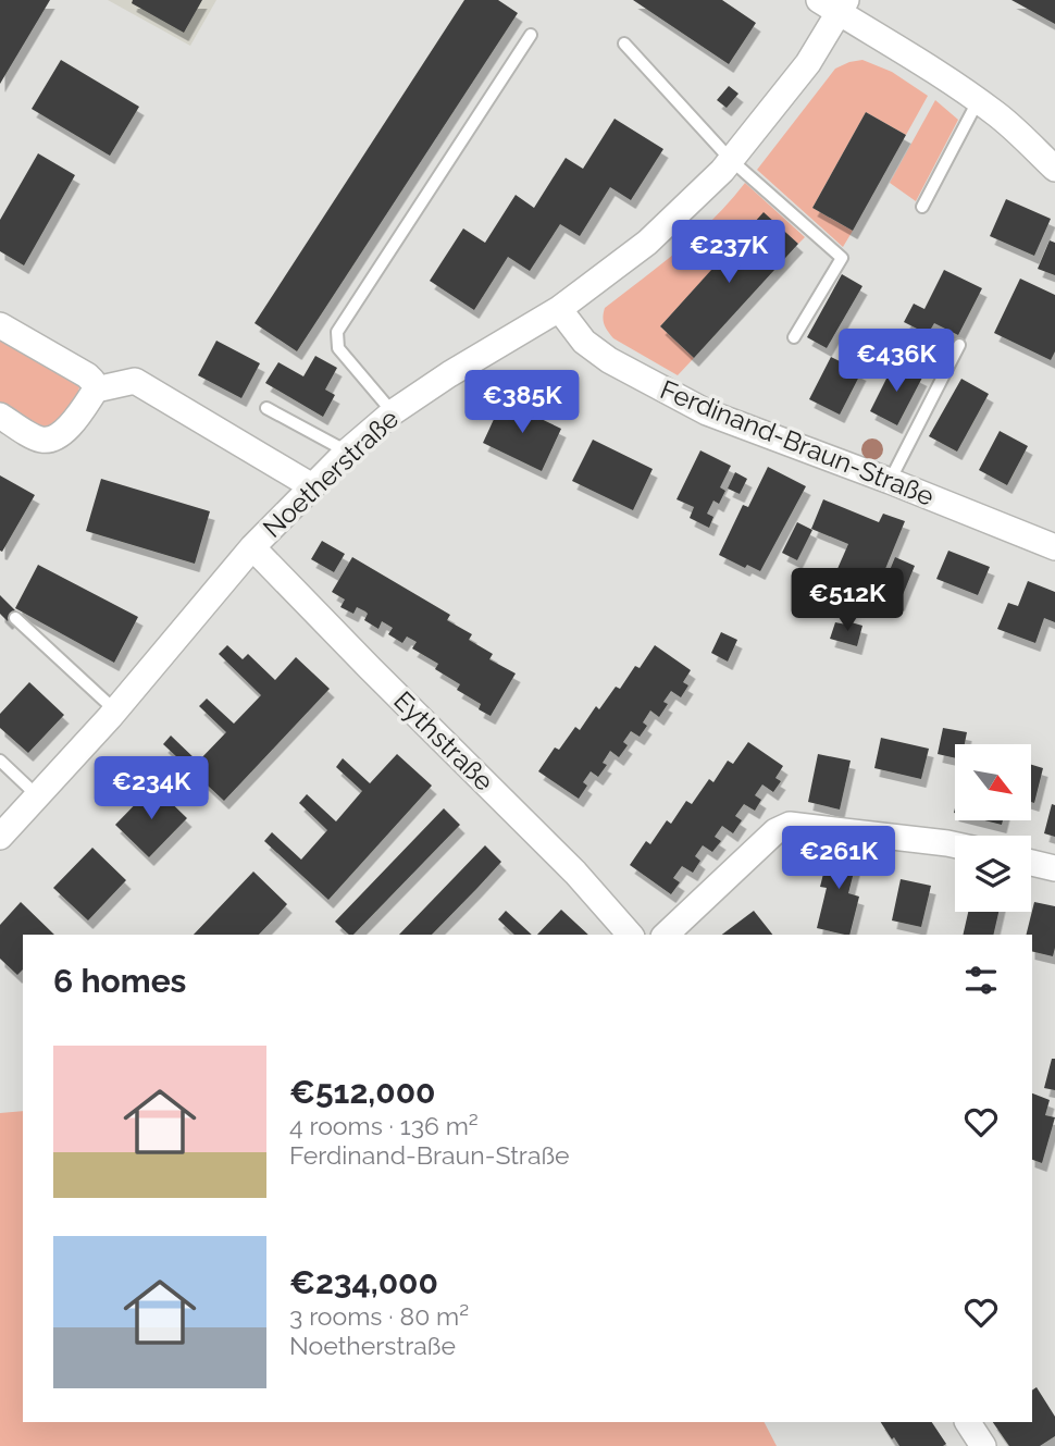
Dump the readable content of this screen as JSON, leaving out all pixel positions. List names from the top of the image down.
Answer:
{
  "streets": {
    "street": ["Ferdinand-Braun-Straße", "Noetherstraße", "Eythstraße"]
  },
  "crossings": [
    ["Ferdinand-Braun-Straße", "Noetherstraße"],
    ["Noetherstraße", "Eythstraße"]
  ],
  "north": "bottom right",
  "page": {
    "price": [
      "€237K",
      "€436K",
      "€385K",
      "€512K",
      "€234K",
      "€261K"
    ],
    "heading": "6 homes",
    "list": [
      {
        "name": "€512,000",
        "note": "4 rooms · 136 m² · Ferdinand-Braun-Straße"
      },
      {
        "name": "€234,000",
        "note": "3 rooms · 80 m² · Noetherstraße"
      }
    ]
  }
}
